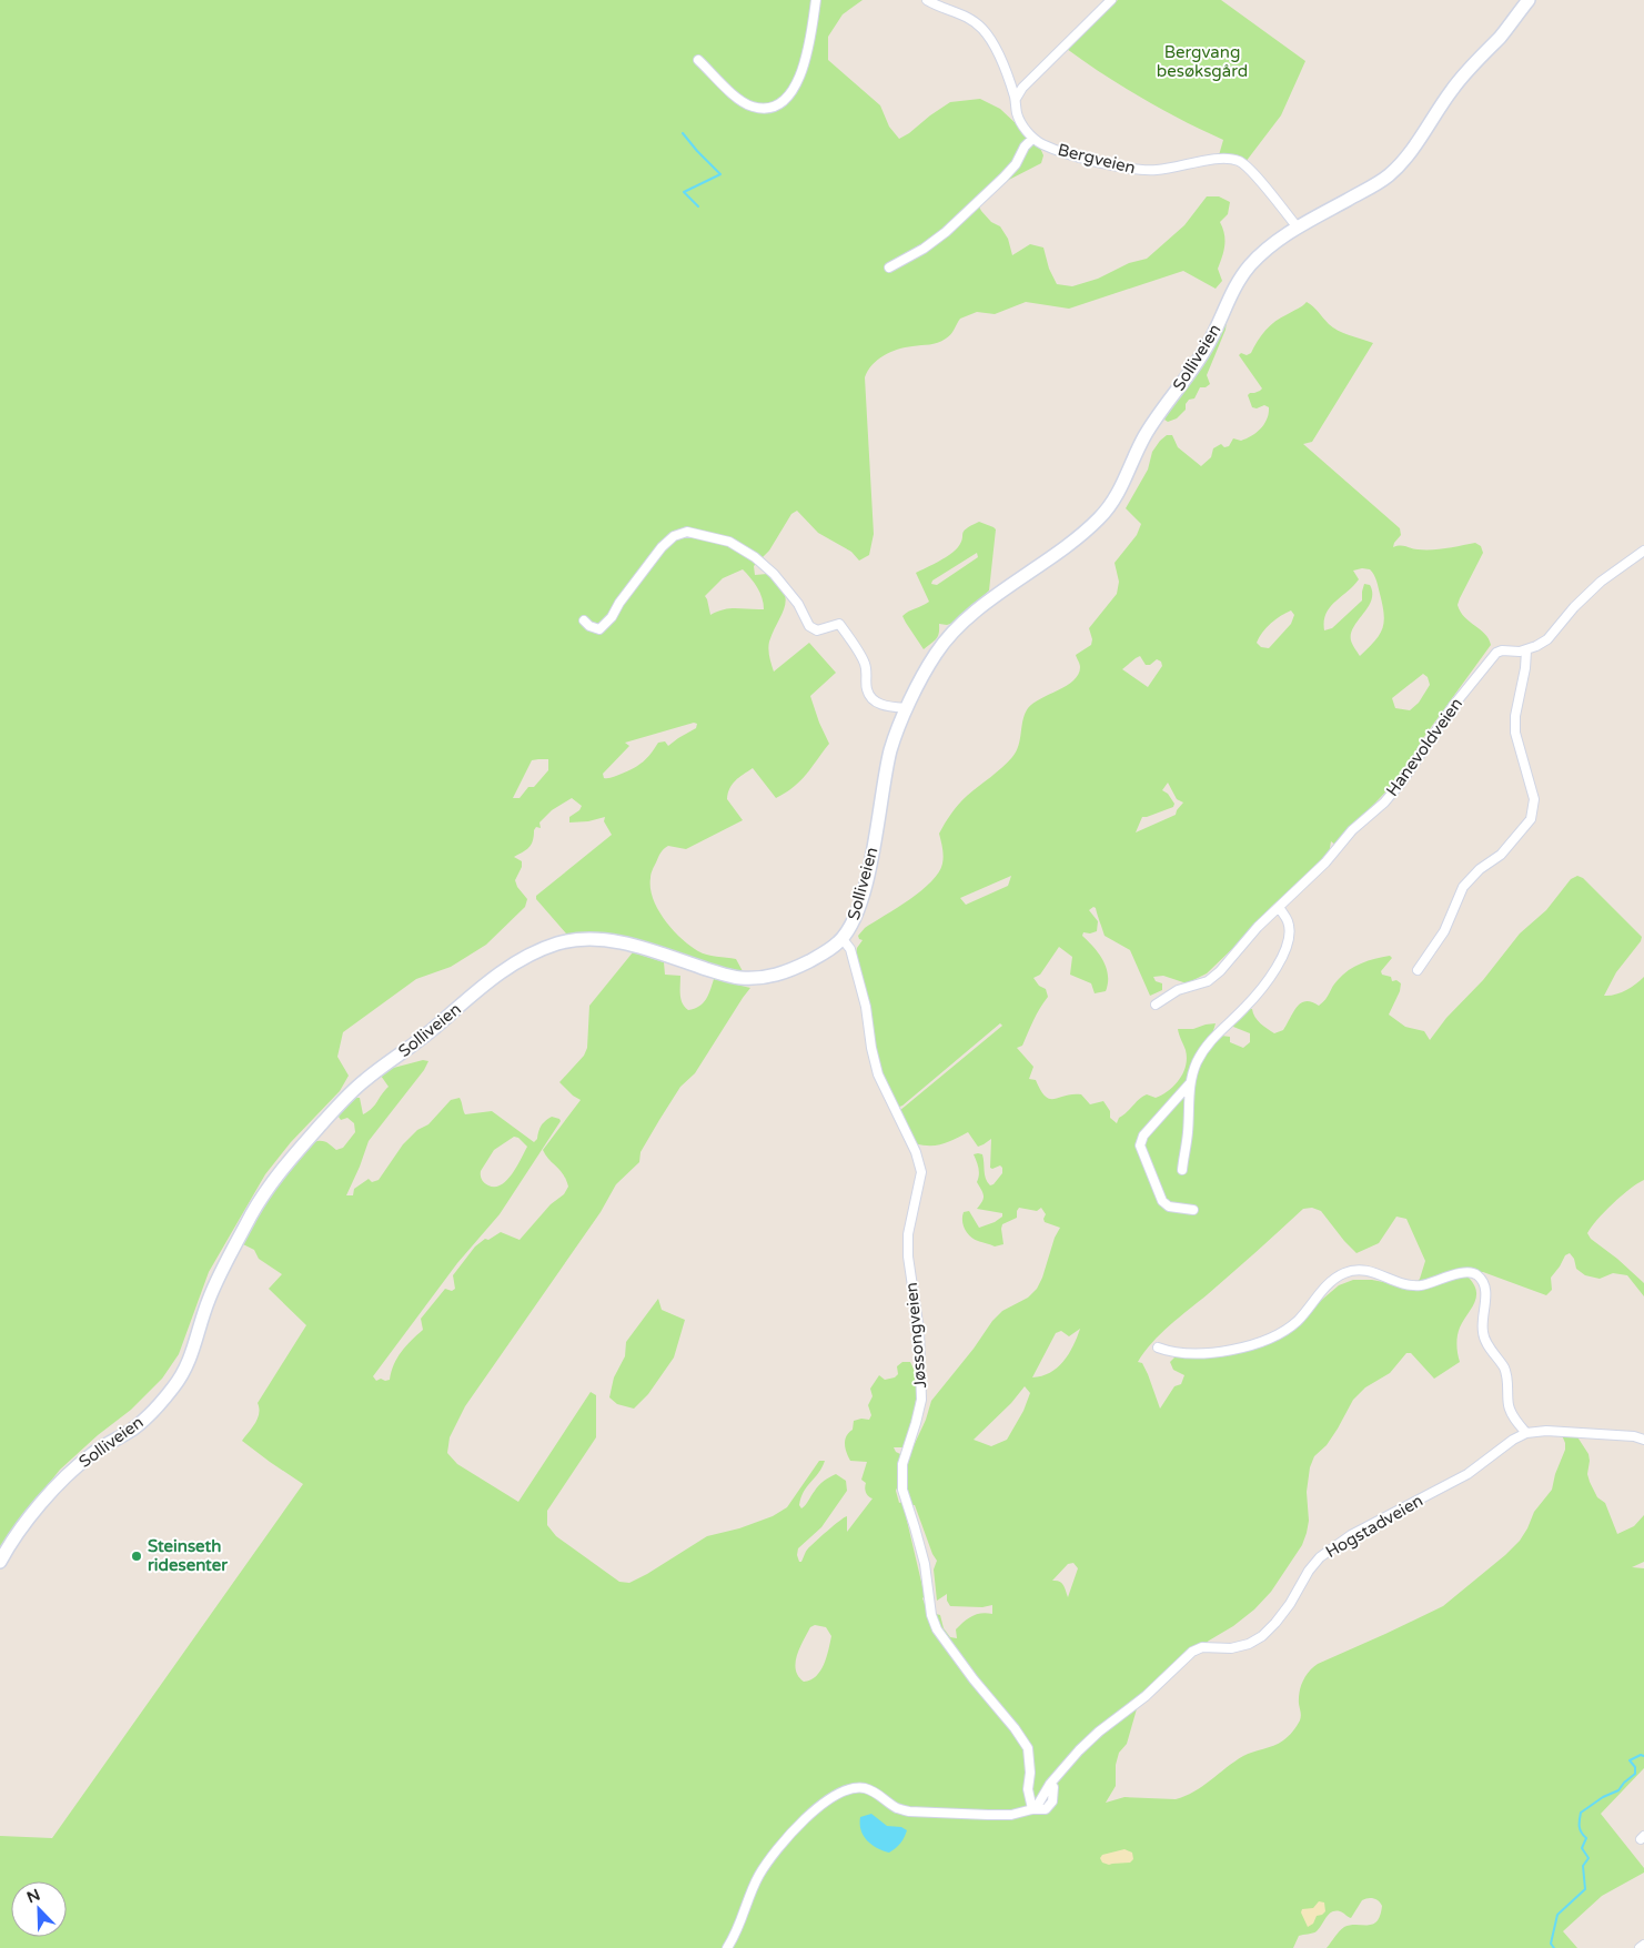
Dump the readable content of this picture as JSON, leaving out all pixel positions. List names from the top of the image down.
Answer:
{
  "streets": {
    "street": [
      "Bergveien",
      "Solliveien",
      "Hanevoldveien",
      "Jøssongveien",
      "Hogstadveien"
    ]
  },
  "crossings": [
    ["Bergveien", "Solliveien"],
    ["Solliveien", "Jøssongveien"],
    ["Jøssongveien", "Hogstadveien"]
  ],
  "parks": ["Bergvang besøksgård"],
  "places": ["Steinseth ridesenter"],
  "north": "top left"
}
